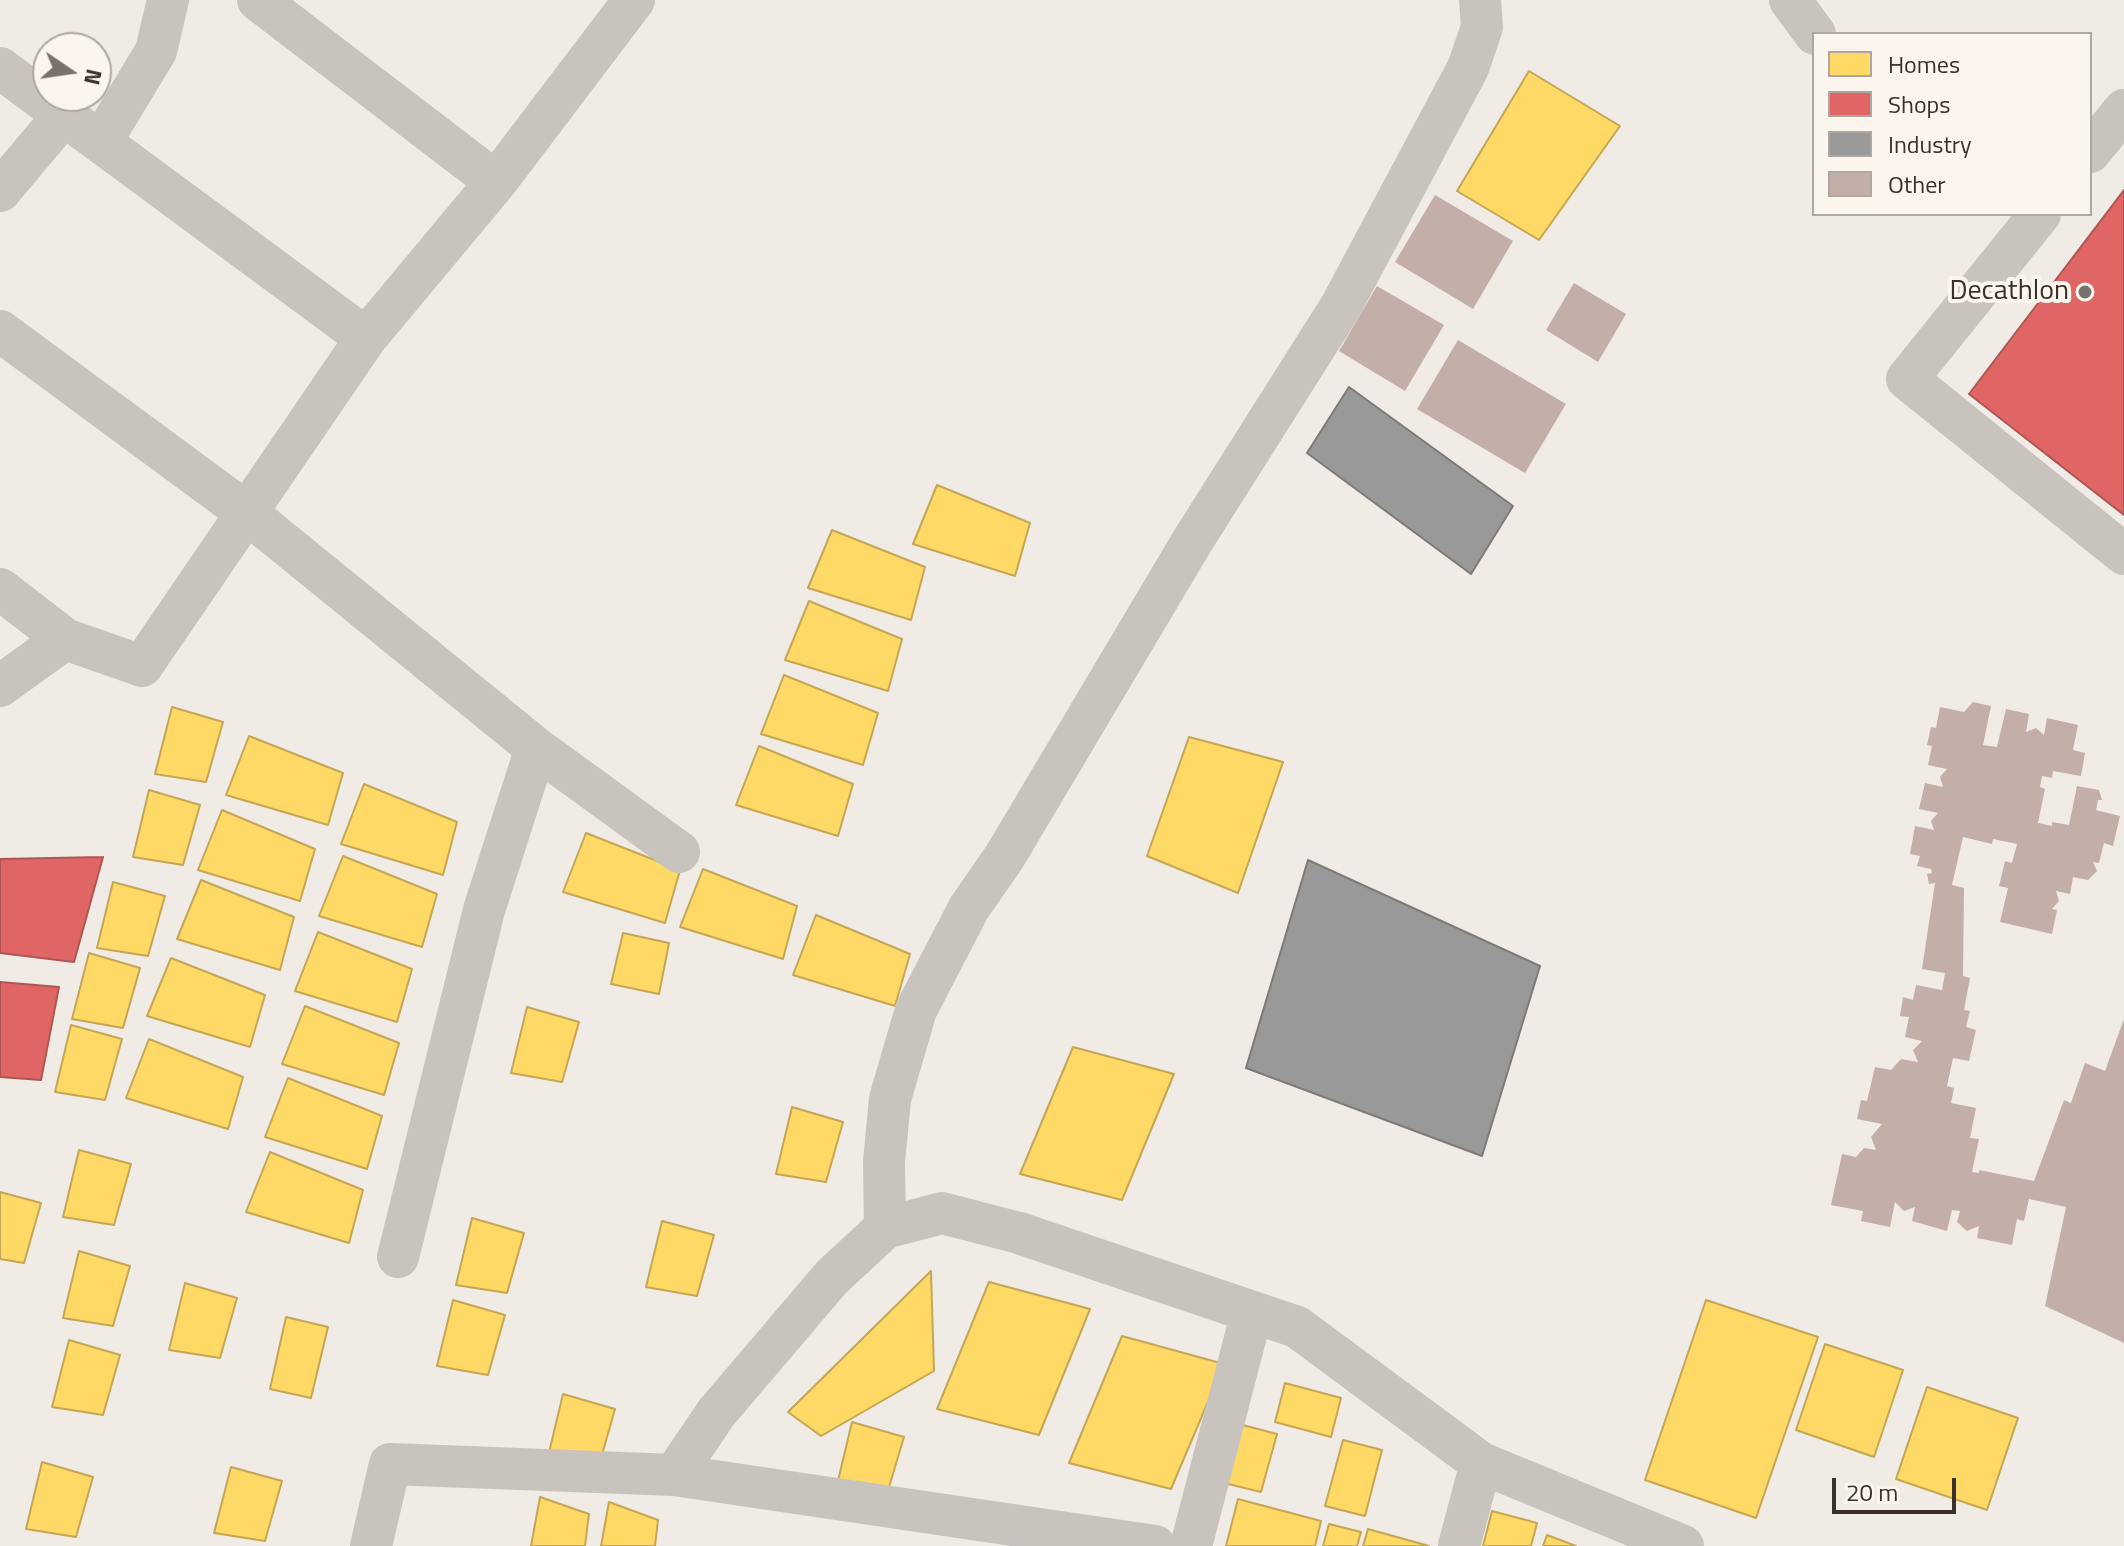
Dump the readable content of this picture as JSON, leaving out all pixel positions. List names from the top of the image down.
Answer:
{
  "places": ["Decathlon"],
  "legend": [
    "Homes",
    "Shops",
    "Industry",
    "Other"
  ],
  "scale_bar": "20 m",
  "north": "right"
}
